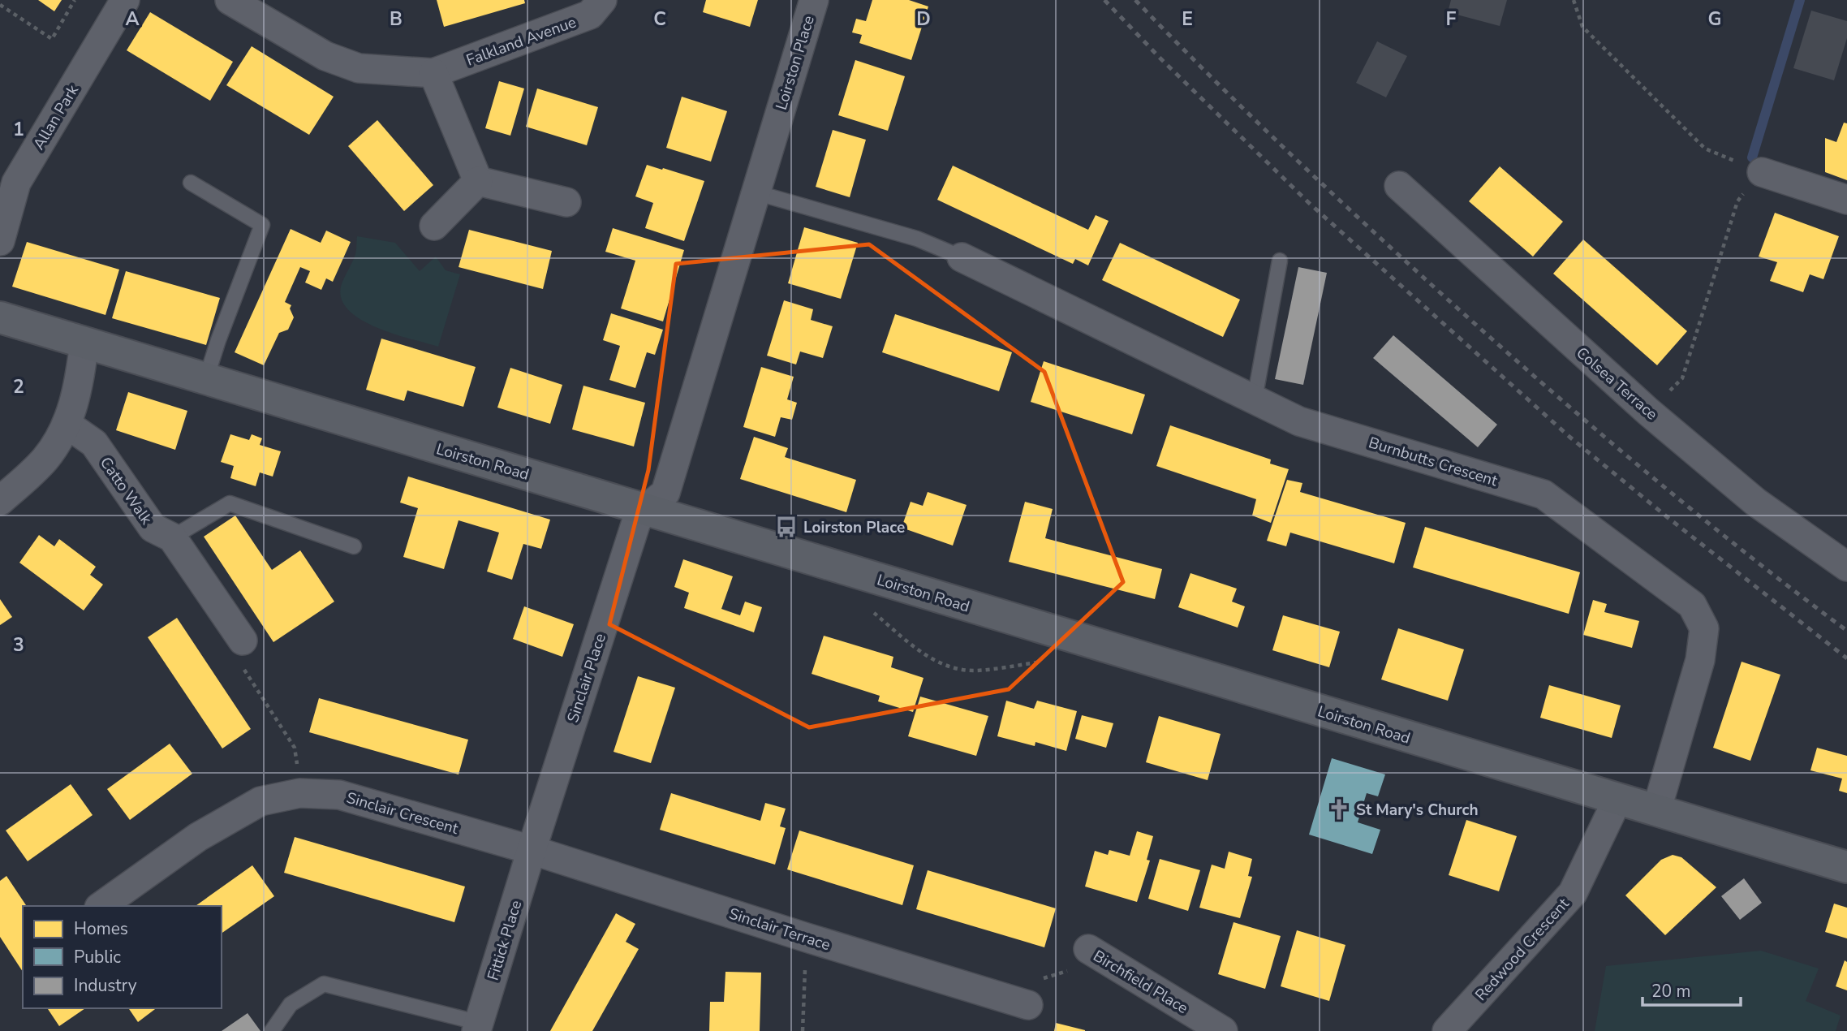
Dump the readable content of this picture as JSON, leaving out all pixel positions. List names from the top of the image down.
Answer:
{
  "streets": {
    "street": [
      "Falkland Avenue",
      "Loirston Place",
      "Allan Park",
      "Colsea Terrace",
      "Loirston Road",
      "Burnbutts Crescent",
      "Catto Walk",
      "Sinclair Place",
      "Sinclair Crescent",
      "Sinclair Terrace",
      "Fittick Place",
      "Redwood Crescent",
      "Birchfield Place"
    ]
  },
  "crossings": [
    ["Loirston Place", "Loirston Road"],
    ["Loirston Place", "Sinclair Place"],
    ["Loirston Road", "Burnbutts Crescent"],
    ["Loirston Road", "Sinclair Place"],
    ["Loirston Road", "Redwood Crescent"],
    ["Sinclair Place", "Sinclair Crescent"],
    ["Sinclair Place", "Sinclair Terrace"],
    ["Sinclair Place", "Fittick Place"],
    ["Sinclair Crescent", "Sinclair Terrace"],
    ["Sinclair Crescent", "Fittick Place"],
    ["Sinclair Terrace", "Fittick Place"]
  ],
  "places": {
    "bus stop": ["Loirston Place"],
    "church": ["St Mary's Church"]
  },
  "legend": ["Homes", "Public", "Industry"],
  "scale_bar": "20 m",
  "grid": {
    "columns": [
      "A",
      "B",
      "C",
      "D",
      "E",
      "F",
      "G"
    ],
    "rows": ["1", "2", "3"]
  }
}
